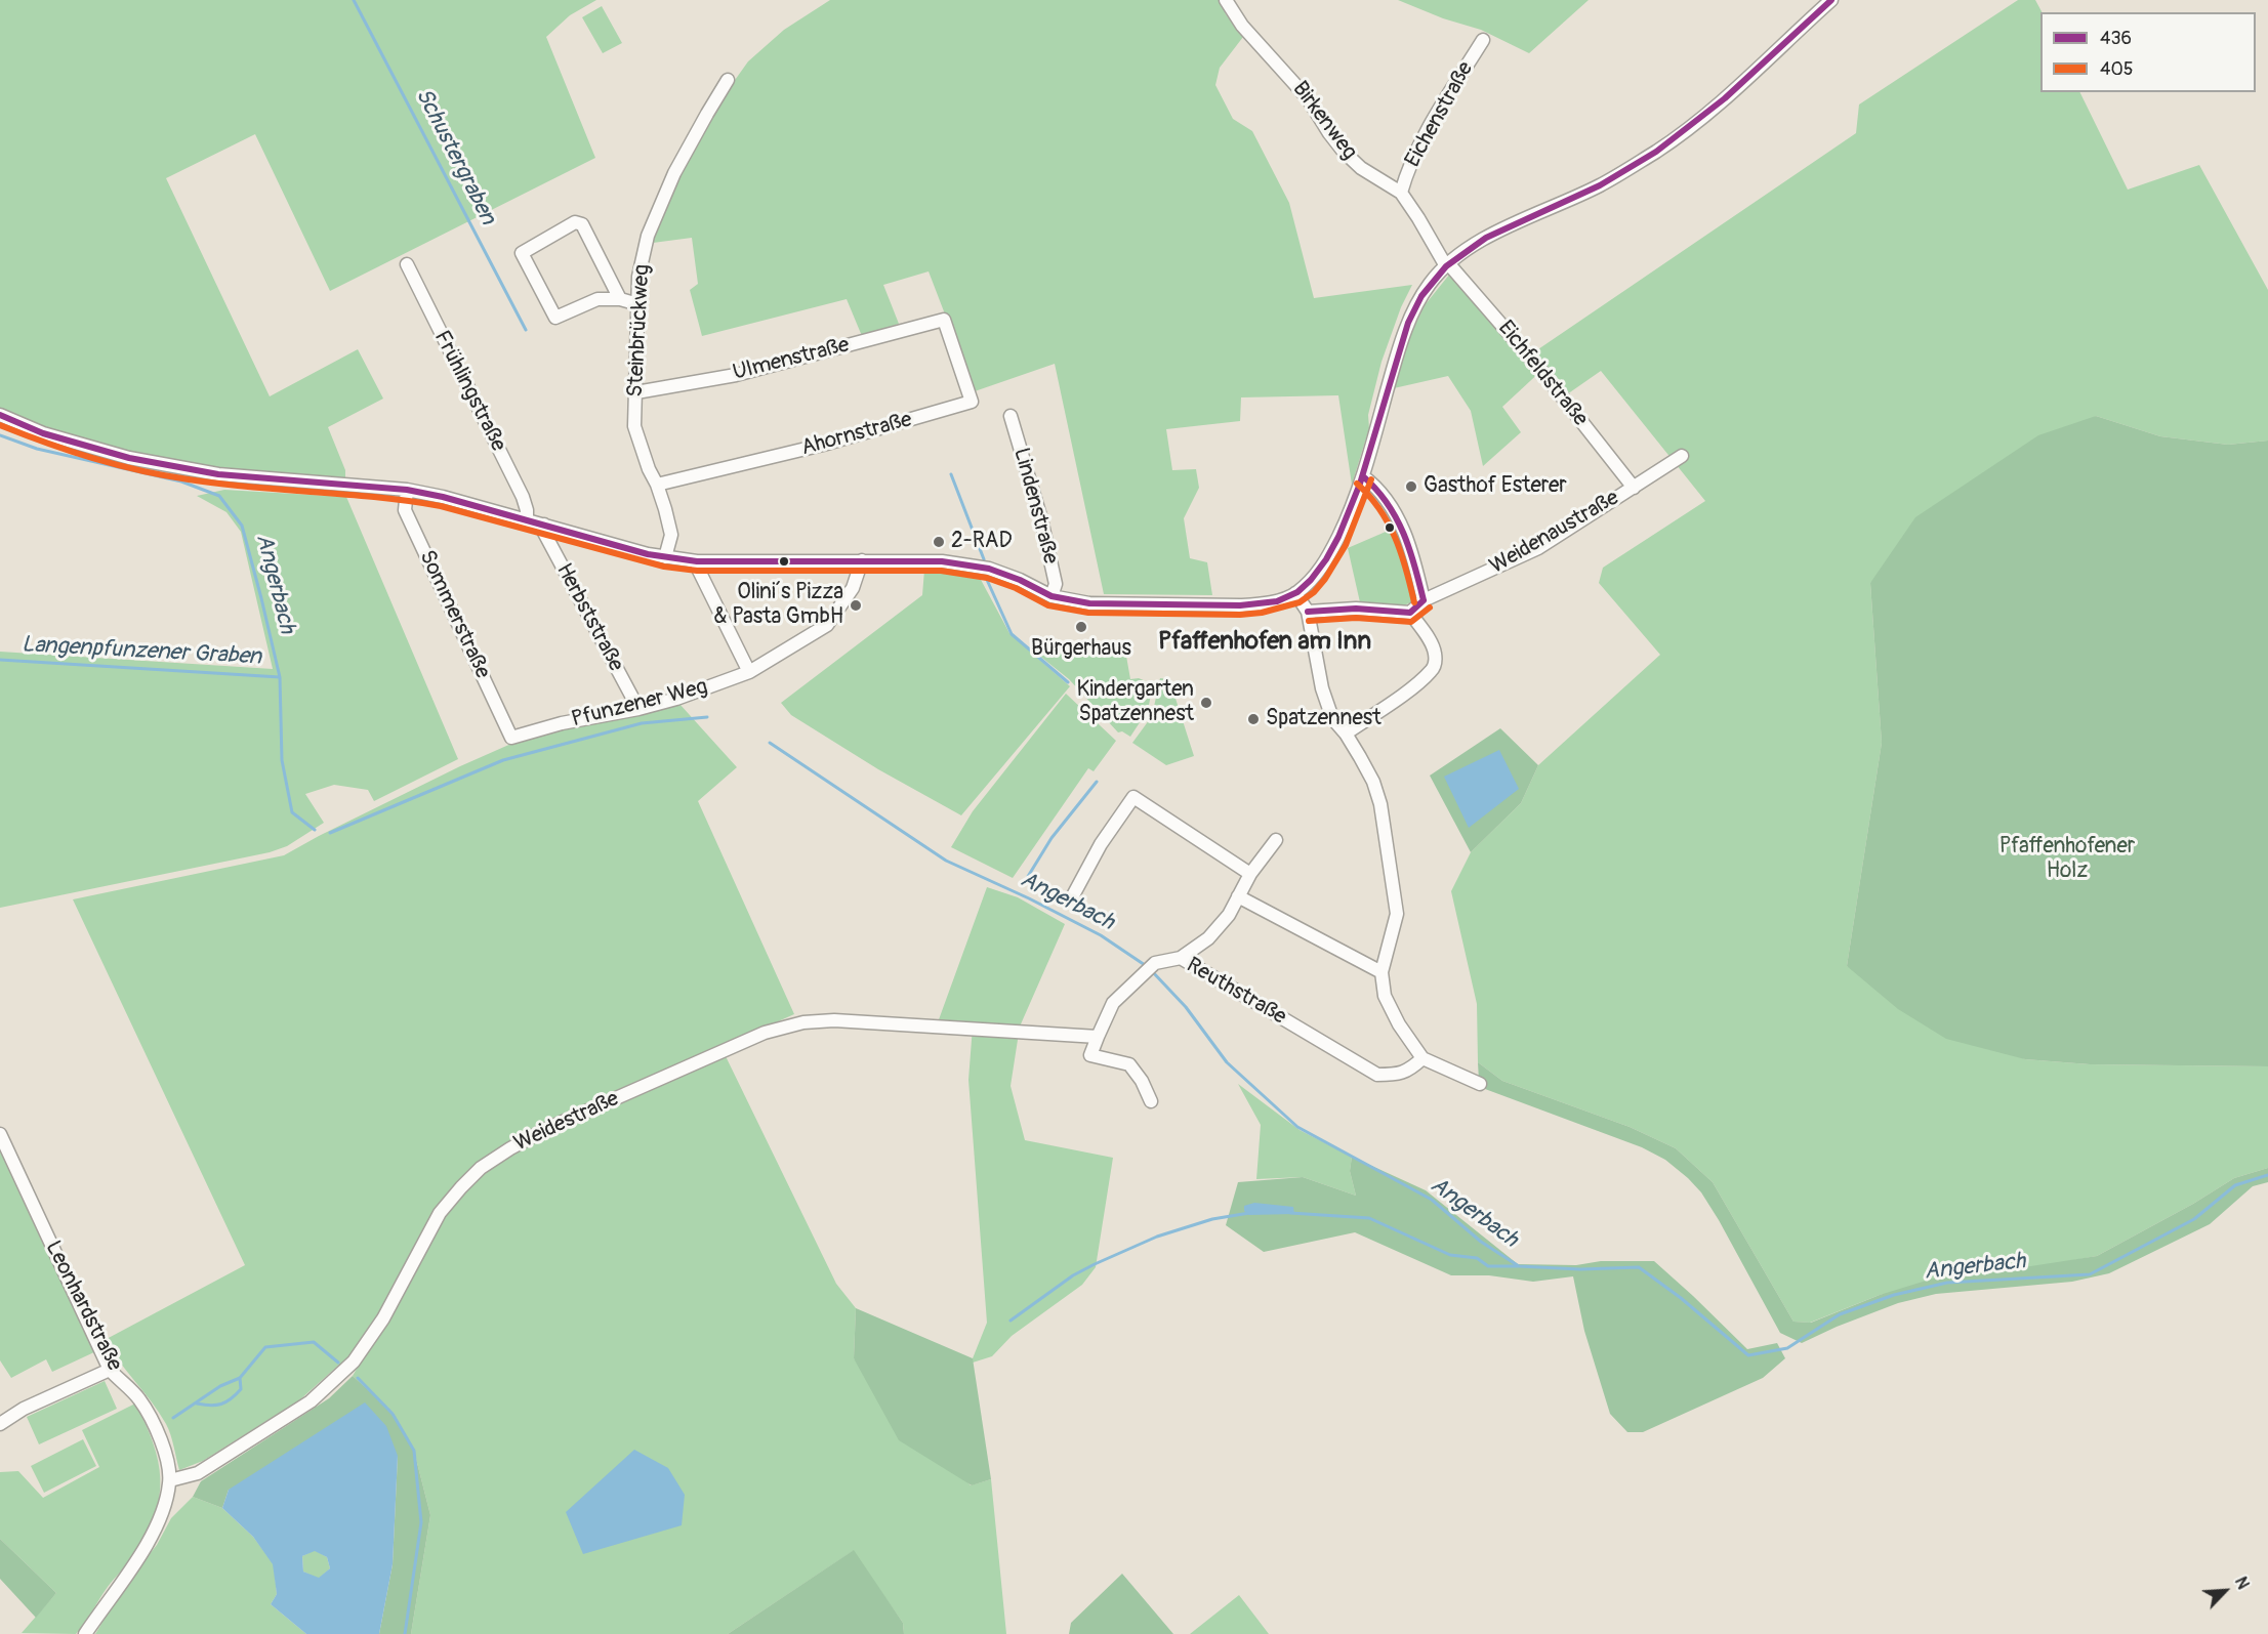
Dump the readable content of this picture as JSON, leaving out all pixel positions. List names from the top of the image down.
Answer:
{
  "streets": {
    "street": [
      "Eichenstraße",
      "Birkenweg",
      "Steinbrückweg",
      "Ulmenstraße",
      "Eichfeldstraße",
      "Frühlingstraße",
      "Ahornstraße",
      "Lindenstraße",
      "Weidenaustraße",
      "Sommerstraße",
      "Herbststraße",
      "Pfunzener Weg",
      "Reuthstraße",
      "Weidestraße",
      "Leonhardstraße"
    ]
  },
  "crossings": [
    ["Eichenstraße", "Birkenweg"],
    ["Birkenweg", "Eichfeldstraße"],
    ["Steinbrückweg", "Ulmenstraße"],
    ["Steinbrückweg", "Ahornstraße"],
    ["Ulmenstraße", "Ahornstraße"],
    ["Eichfeldstraße", "Weidenaustraße"],
    ["Sommerstraße", "Pfunzener Weg"],
    ["Herbststraße", "Pfunzener Weg"],
    ["Reuthstraße", "Weidestraße"],
    ["Weidestraße", "Leonhardstraße"]
  ],
  "districts": ["Pfaffenhofen am Inn"],
  "water": ["Schustergraben", "Angerbach", "Langenpfunzener Graben"],
  "parks": ["Pfaffenhofener Holz"],
  "places": [
    "Gasthof Esterer",
    "2-RAD",
    "Olini´s Pizza & Pasta GmbH",
    "Bürgerhaus",
    "Kindergarten Spatzennest",
    "Spatzennest"
  ],
  "lines": ["transit line 436", "transit line 405"],
  "legend": ["436", "405"],
  "north": "top right"
}
